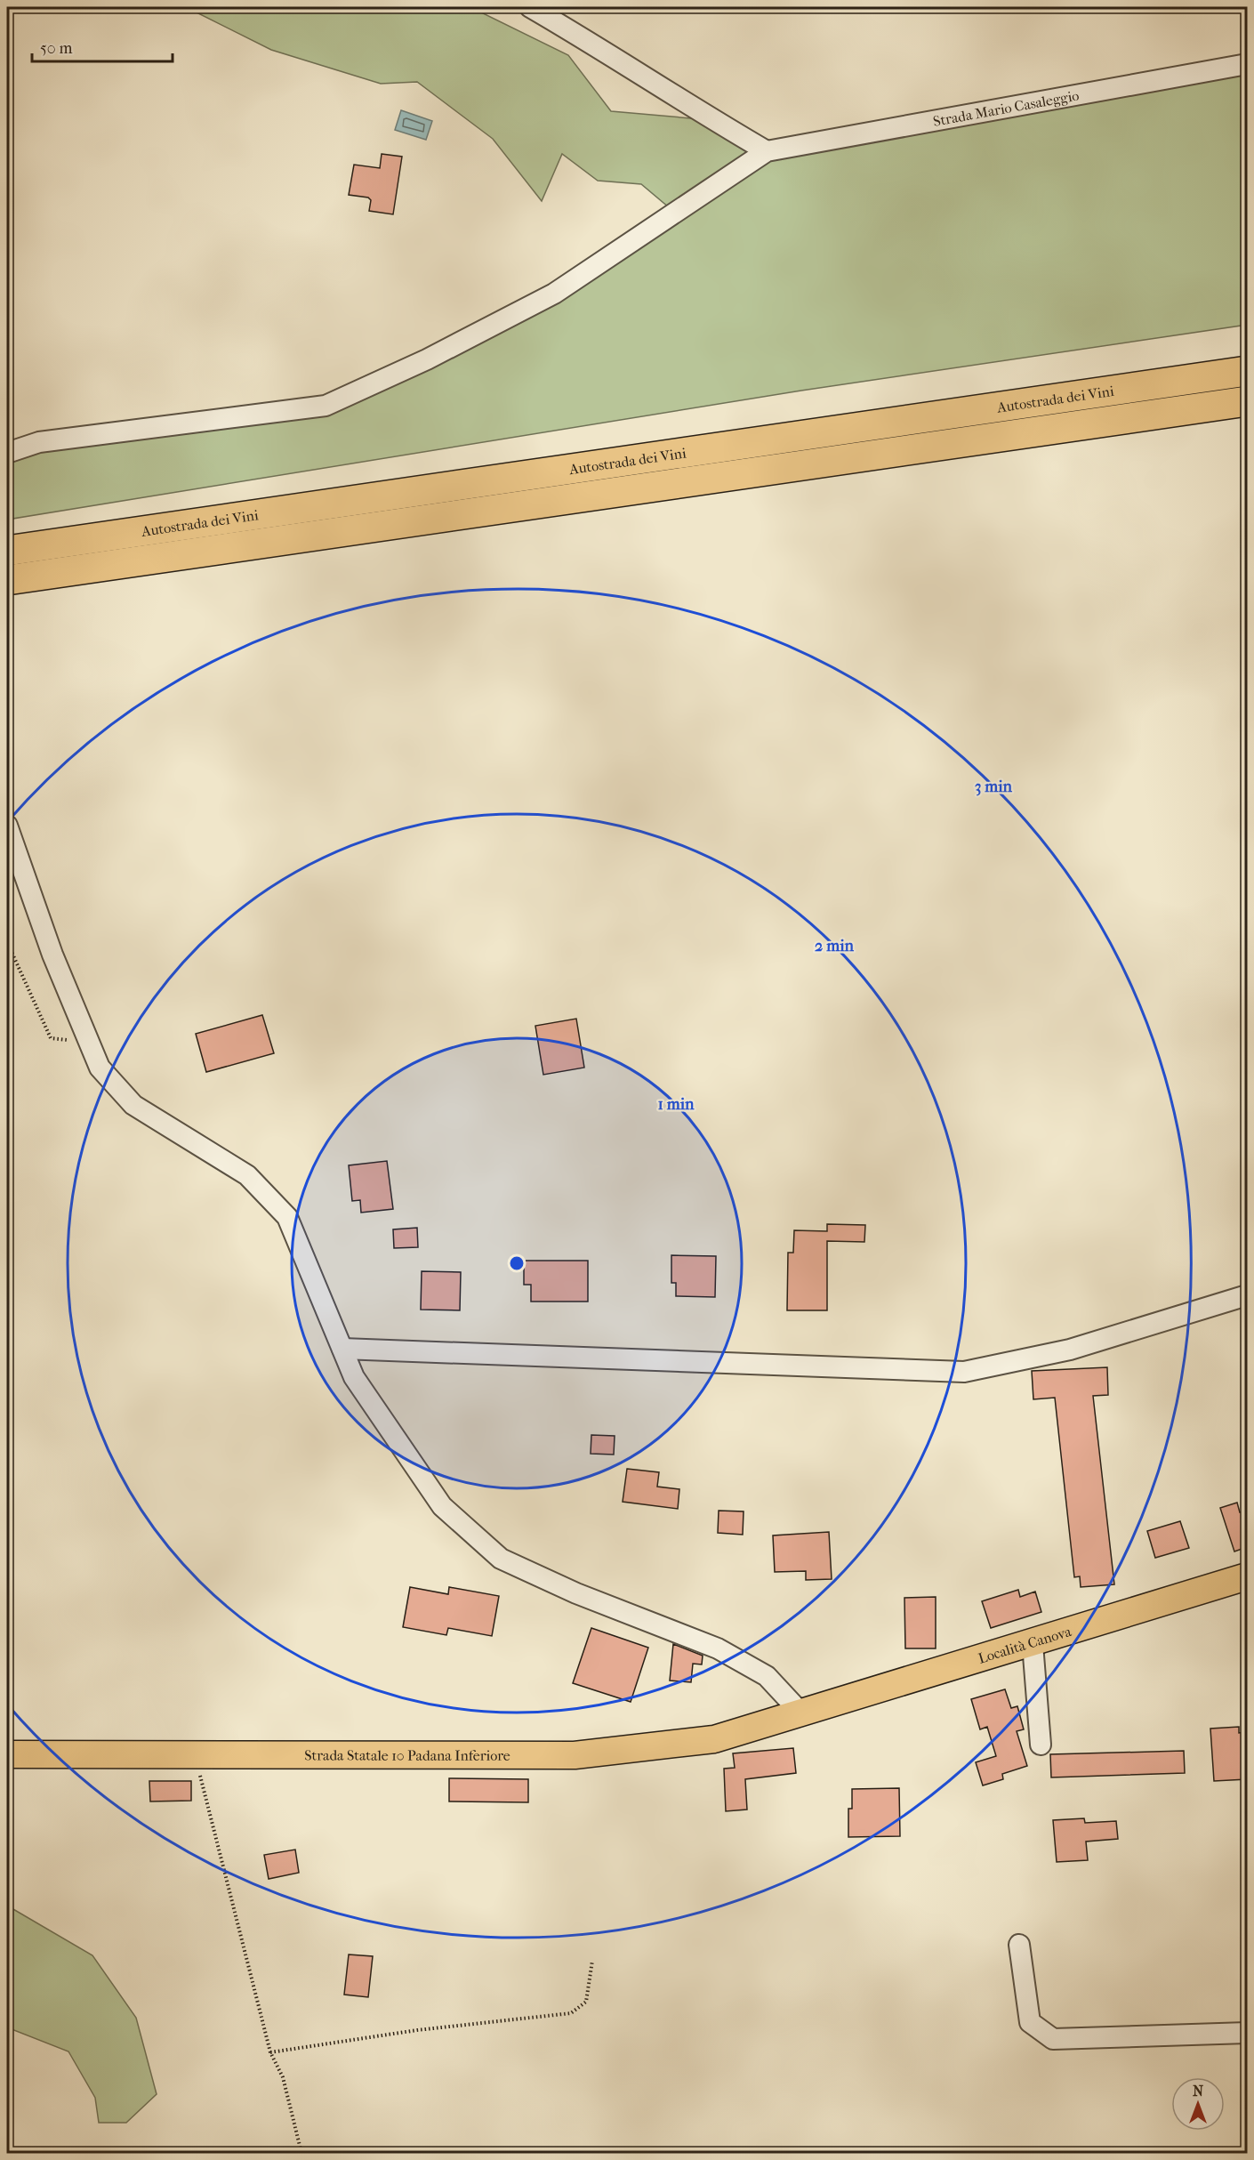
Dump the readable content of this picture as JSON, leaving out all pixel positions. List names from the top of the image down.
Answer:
{
  "streets": {
    "highway": ["Autostrada dei Vini"],
    "main road": ["Località Canova", "Strada Statale 10 Padana Inferiore"],
    "street": ["Strada Mario Casaleggio"]
  },
  "crossings": [
    ["Località Canova", "Strada Statale 10 Padana Inferiore"]
  ],
  "scale_bar": "50 m",
  "north": "top",
  "rings": ["3 min", "2 min", "1 min"]
}
